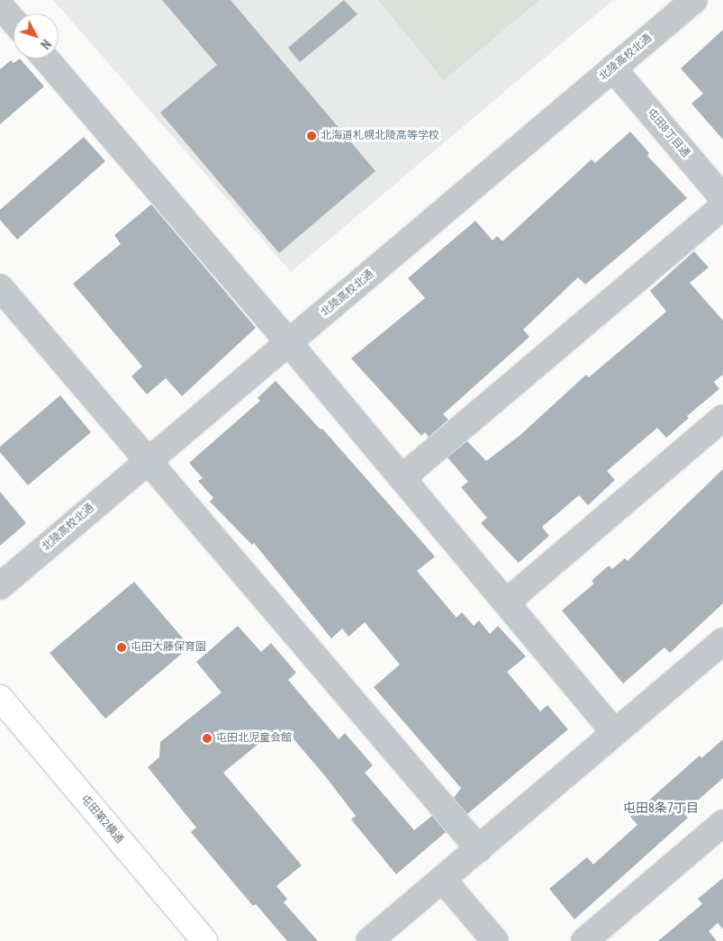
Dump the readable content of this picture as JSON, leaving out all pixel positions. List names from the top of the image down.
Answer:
{
  "streets": {
    "street": ["北陵高校北通", "屯田8丁目通", "屯田第2横通"]
  },
  "crossings": [
    ["北陵高校北通", "屯田8丁目通"]
  ],
  "districts": ["屯田8条7丁目"],
  "places": ["北海道札幌北陵高等学校", "屯田大藤保育園", "屯田北児童会館"],
  "north": "bottom right"
}
